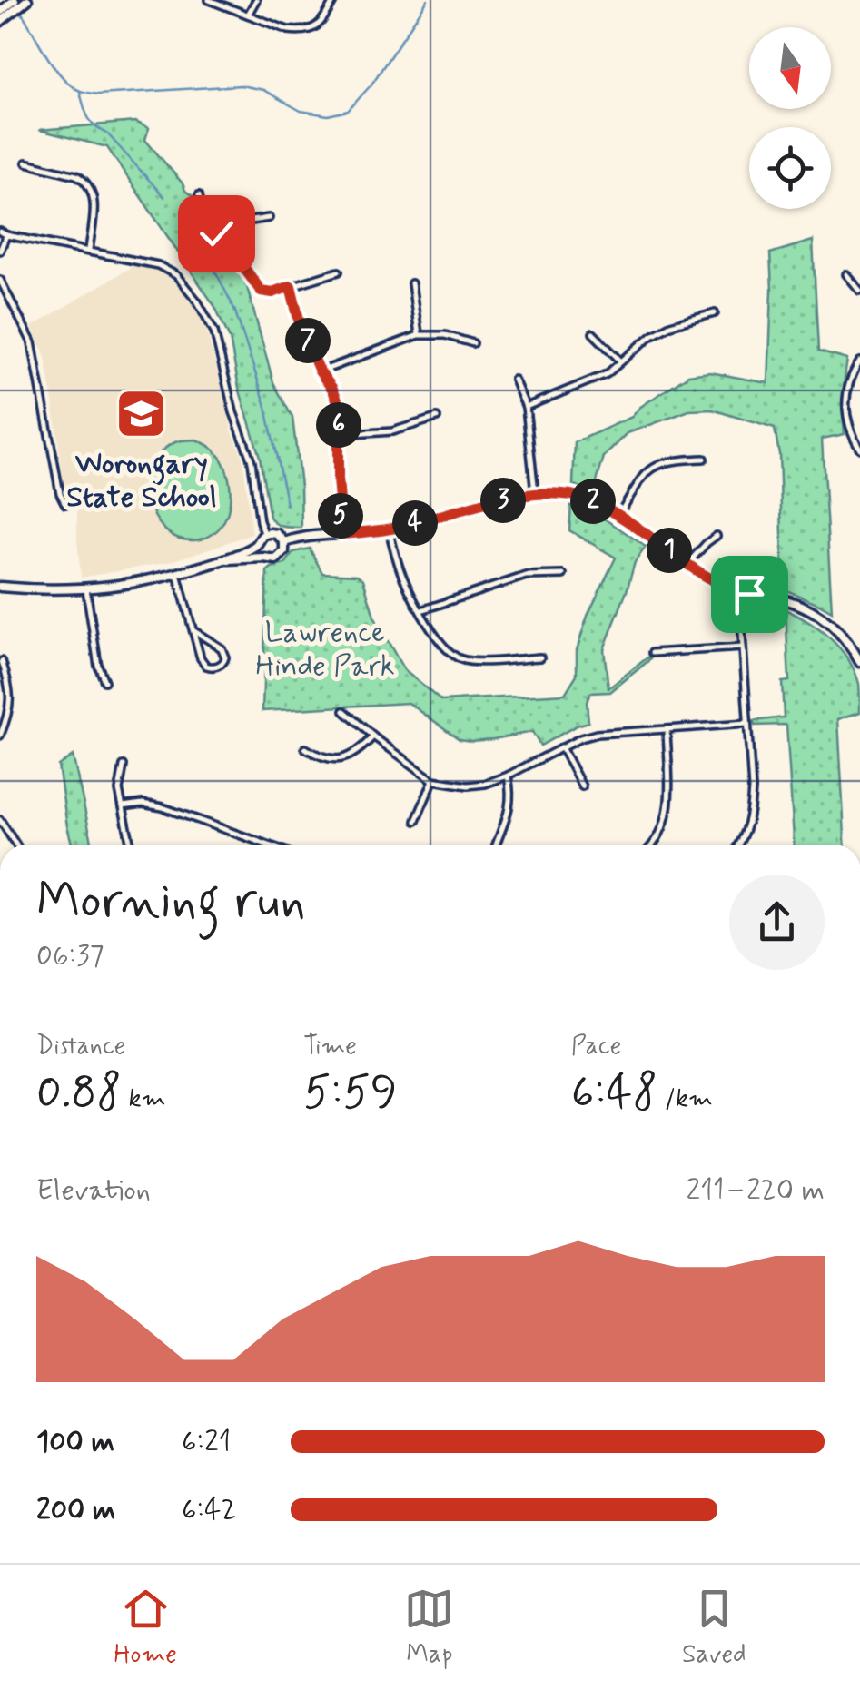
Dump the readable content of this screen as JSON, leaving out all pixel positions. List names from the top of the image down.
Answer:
{
  "parks": ["Lawrence Hinde Park"],
  "places": {
    "school or university": ["Worongary State School"]
  },
  "north": "bottom",
  "page": {
    "pins": [
      "7",
      "6",
      "3",
      "2",
      "5",
      "4",
      "1"
    ],
    "heading": ["Morning run", "06:37"],
    "stats": [
      ["Distance", "0.88 km"],
      ["Time", "5:59"],
      ["Pace", "6:48 /km"]
    ],
    "chart": ["Elevation", "211–220 m"],
    "list": [
      {
        "name": "100 m",
        "note": "6:21"
      },
      {
        "name": "200 m",
        "note": "6:42"
      }
    ],
    "tabs": ["Home", "Map", "Saved"]
  }
}
